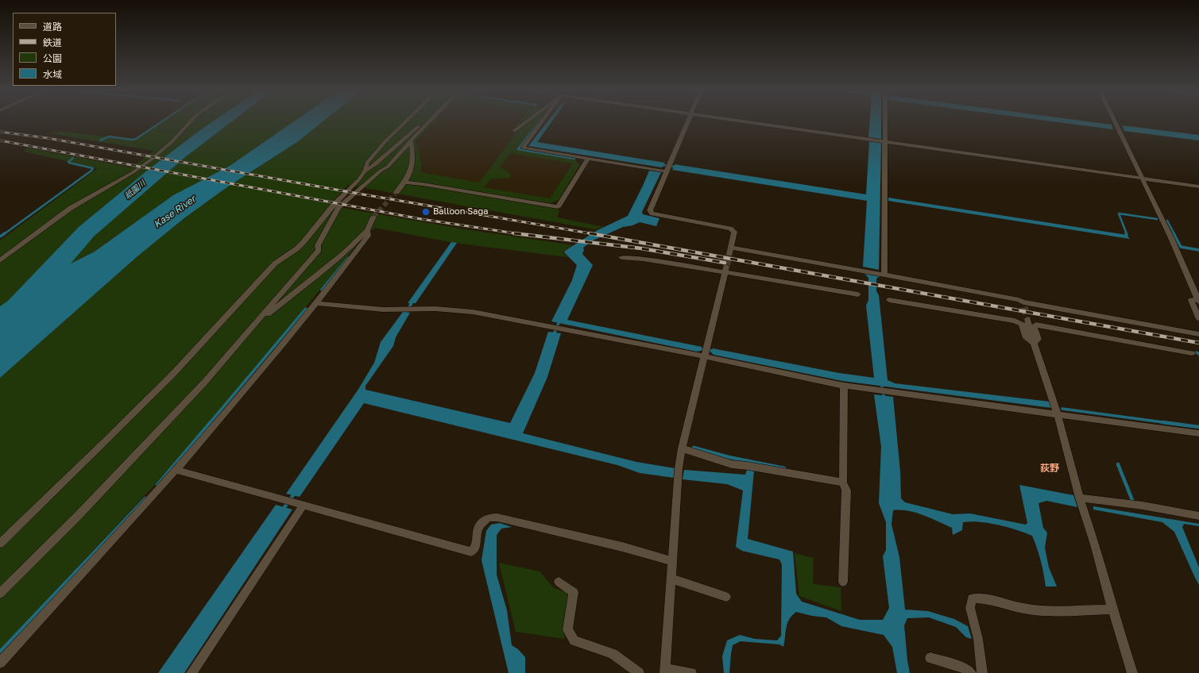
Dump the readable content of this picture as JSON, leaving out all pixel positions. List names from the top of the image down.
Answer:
{
  "districts": ["荻野"],
  "water": ["祇園川", "Kase River"],
  "places": ["Balloon Saga"],
  "legend": [
    "道路",
    "鉄道",
    "公園",
    "水域"
  ]
}
